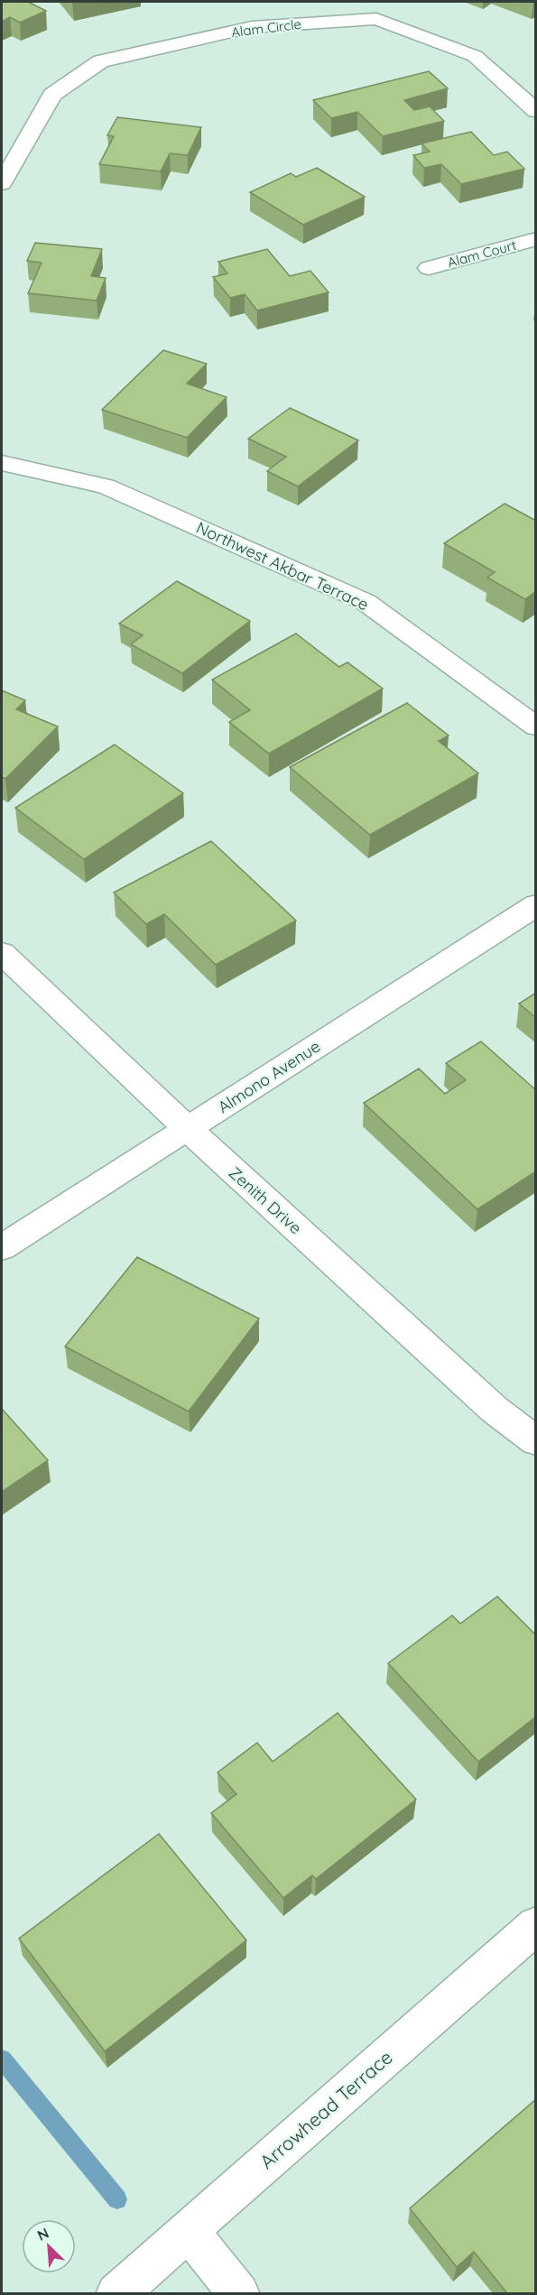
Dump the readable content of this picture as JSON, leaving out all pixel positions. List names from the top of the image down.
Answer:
{
  "streets": {
    "street": [
      "Alam Circle",
      "Alam Court",
      "Northwest Akbar Terrace",
      "Almono Avenue",
      "Zenith Drive",
      "Arrowhead Terrace"
    ]
  },
  "crossings": [
    ["Almono Avenue", "Zenith Drive"]
  ],
  "north": "top left"
}
